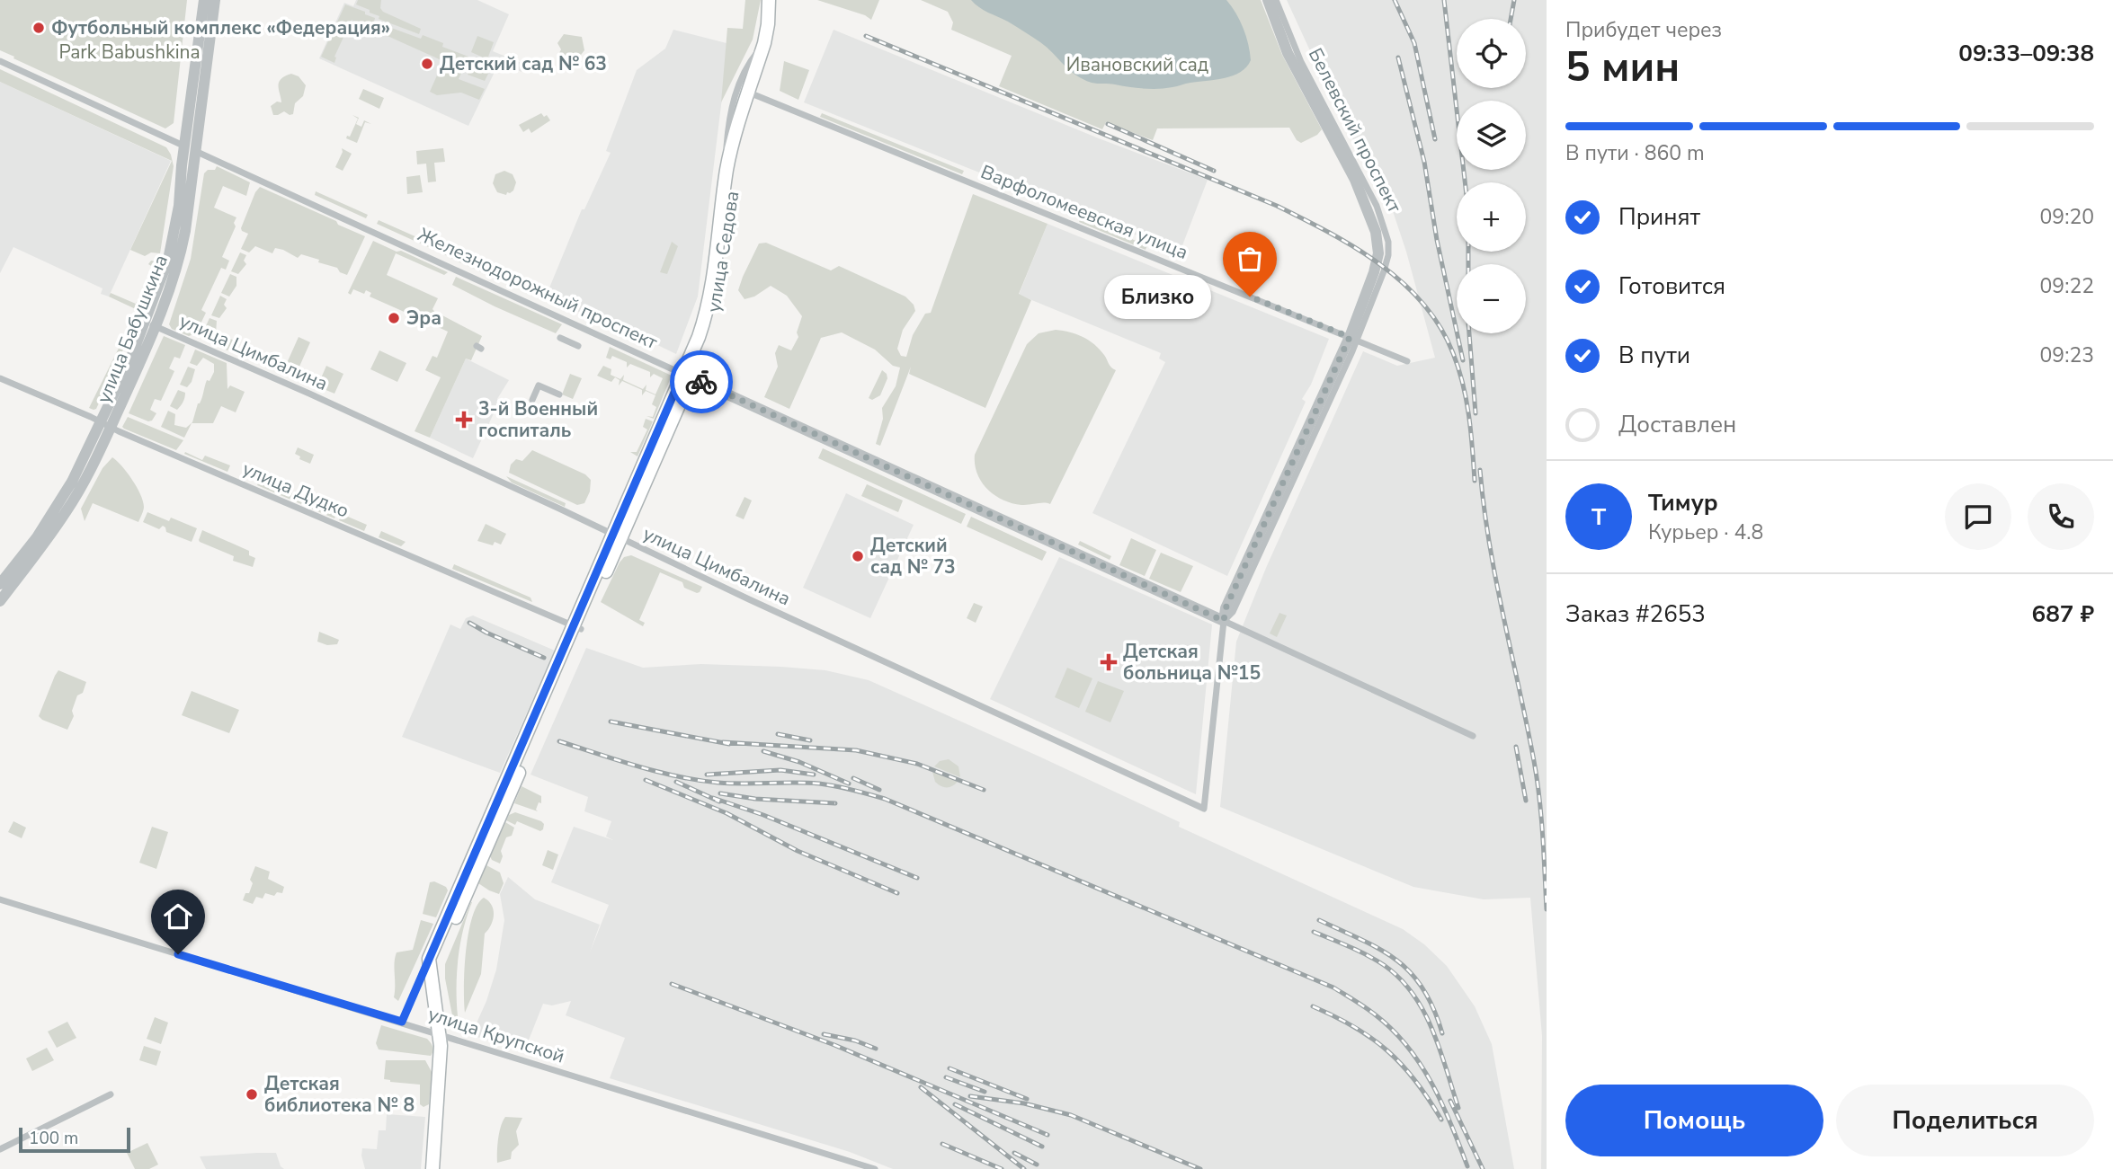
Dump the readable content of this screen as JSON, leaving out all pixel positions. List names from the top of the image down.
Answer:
{
  "streets": {
    "main road": ["улица Седова"],
    "street": [
      "Белевский проспект",
      "Варфоломеевская улица",
      "Железнодорожный проспект",
      "улица Бабушкина",
      "улица Цимбалина",
      "улица Дудко",
      "улица Крупской"
    ]
  },
  "crossings": [
    ["Белевский проспект", "Варфоломеевская улица"],
    ["Белевский проспект", "Железнодорожный проспект"],
    ["Белевский проспект", "улица Цимбалина"],
    ["Варфоломеевская улица", "улица Седова"],
    ["улица Седова", "Железнодорожный проспект"],
    ["улица Седова", "улица Цимбалина"],
    ["улица Седова", "улица Дудко"],
    ["улица Седова", "улица Крупской"],
    ["Железнодорожный проспект", "улица Бабушкина"],
    ["улица Бабушкина", "улица Цимбалина"],
    ["улица Бабушкина", "улица Дудко"]
  ],
  "parks": ["Park Babushkina", "Ивановский сад"],
  "places": {
    "other": [
      "Футбольный комплекс «Федерация»",
      "Детский сад № 63",
      "Близко",
      "Эра",
      "Детский сад № 73",
      "Детская библиотека № 8"
    ],
    "health": ["3-й Военный госпиталь", "Детская больница №15"]
  },
  "scale_bar": "100 m",
  "page": {
    "heading": ["5 мин", "Прибудет через", "09:33–09:38"],
    "panel": [
      "Тимур",
      "Курьер · 4.8",
      "Заказ #2653",
      "687 ₽"
    ],
    "map_buttons": ["+", "−"],
    "bar": "В пути · 860 m",
    "list": [
      ["Принят", "09:20"],
      ["Готовится", "09:22"],
      ["В пути", "09:23"],
      "Доставлен"
    ],
    "bubble": "Близко",
    "round": "Т",
    "buttons": ["Помощь", "Поделиться"],
    "scale": "100 m"
  }
}
